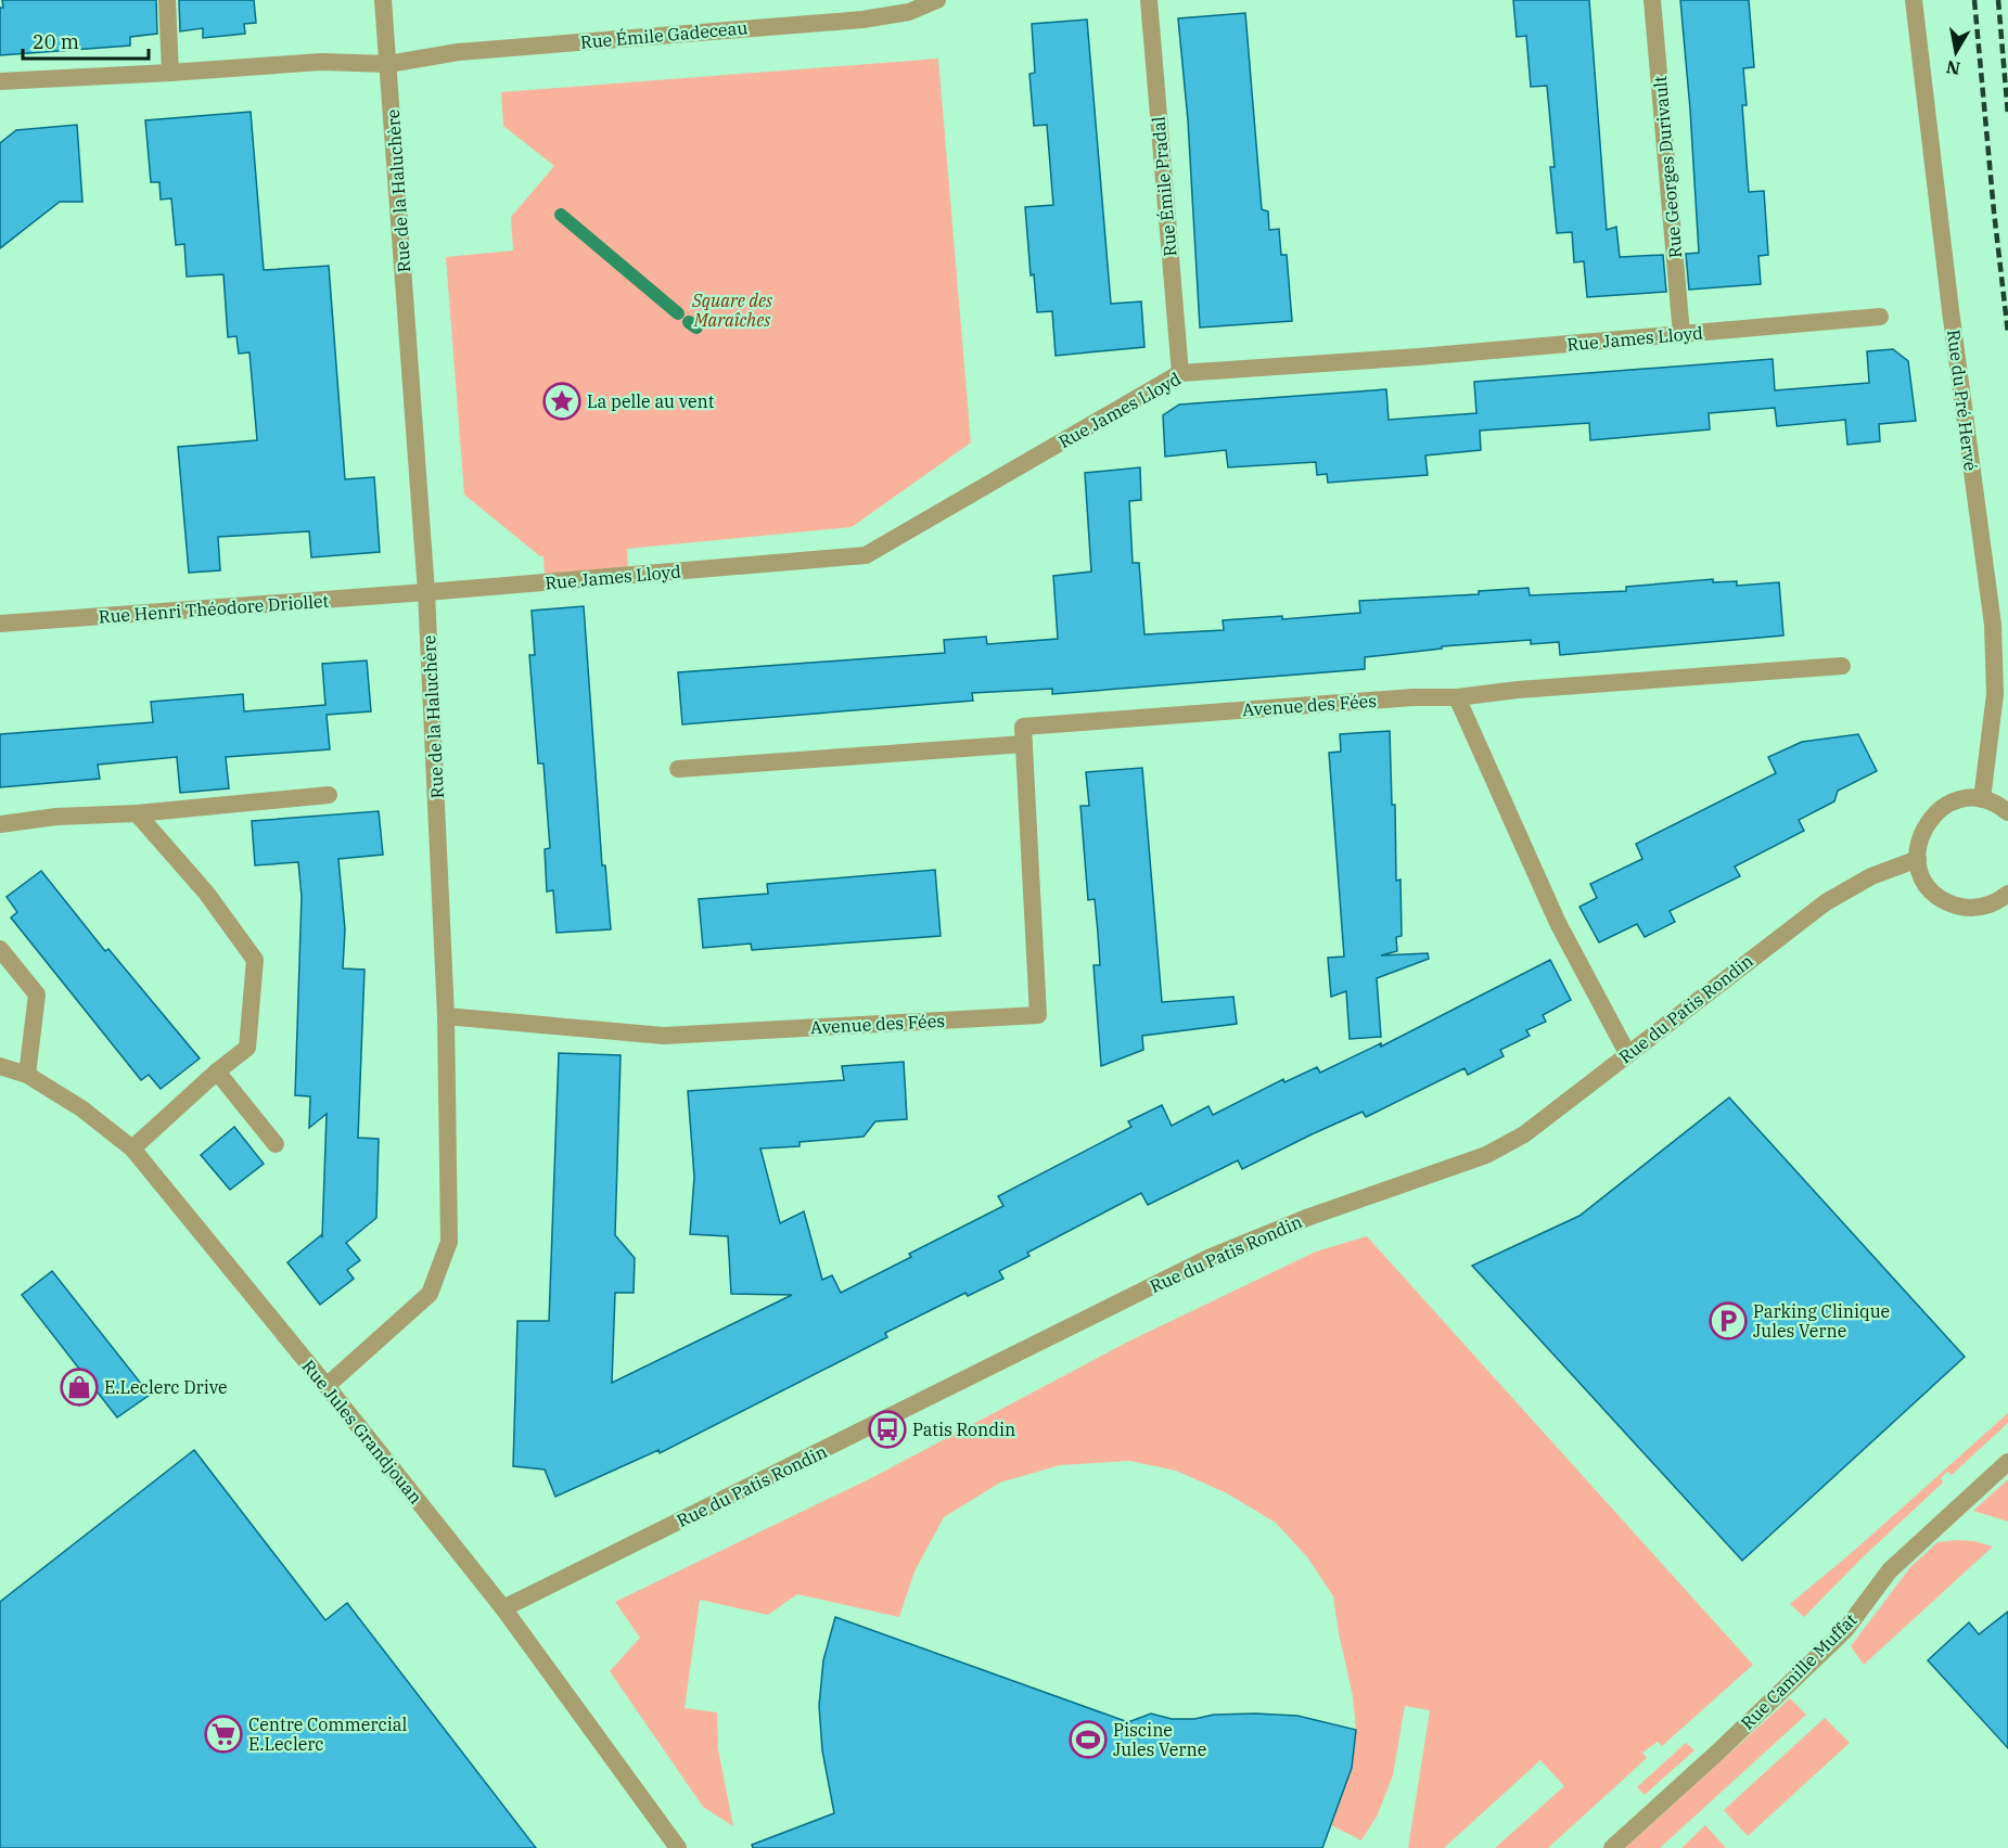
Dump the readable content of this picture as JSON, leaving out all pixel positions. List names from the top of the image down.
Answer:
{
  "streets": {
    "street": [
      "Rue Émile Gadeceau",
      "Rue Georges Durivault",
      "Rue Émile Pradal",
      "Rue de la Haluchère",
      "Rue James Lloyd",
      "Rue du Pré Hervé",
      "Rue Henri Théodore Driollet",
      "Avenue des Fées",
      "Rue du Patis Rondin",
      "Rue Jules Grandjouan",
      "Rue Camille Muffat"
    ]
  },
  "crossings": [
    ["Rue Émile Gadeceau", "Rue de la Haluchère"],
    ["Rue Georges Durivault", "Rue James Lloyd"],
    ["Rue Émile Pradal", "Rue James Lloyd"],
    ["Rue de la Haluchère", "Rue James Lloyd"],
    ["Rue de la Haluchère", "Rue Henri Théodore Driollet"],
    ["Rue de la Haluchère", "Avenue des Fées"],
    ["Rue de la Haluchère", "Rue Jules Grandjouan"],
    ["Rue James Lloyd", "Rue Henri Théodore Driollet"],
    ["Rue du Patis Rondin", "Rue Jules Grandjouan"]
  ],
  "parks": ["Square des Maraîches"],
  "places": {
    "place": ["La pelle au vent"],
    "parking": ["Parking Clinique Jules Verne"],
    "shop": ["E.Leclerc Drive"],
    "bus stop": ["Patis Rondin"],
    "supermarket": ["Centre Commercial E.Leclerc"],
    "sports": ["Piscine Jules Verne"]
  },
  "scale_bar": "20 m",
  "north": "bottom"
}
